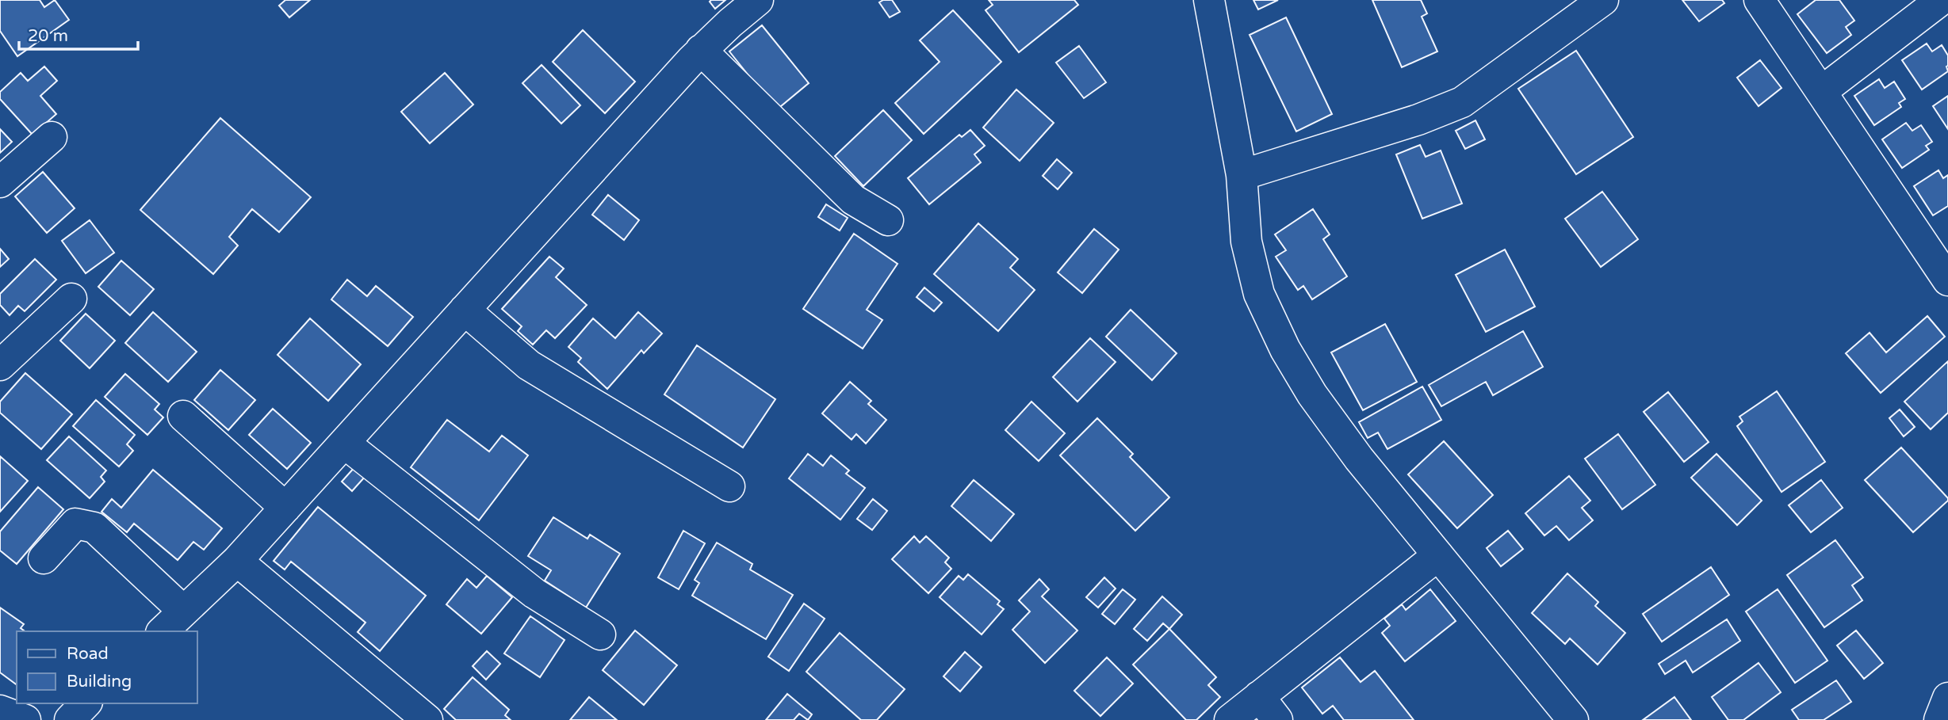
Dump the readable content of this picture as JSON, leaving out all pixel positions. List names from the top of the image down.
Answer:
{
  "legend": ["Road", "Building"],
  "scale_bar": "20 m"
}
